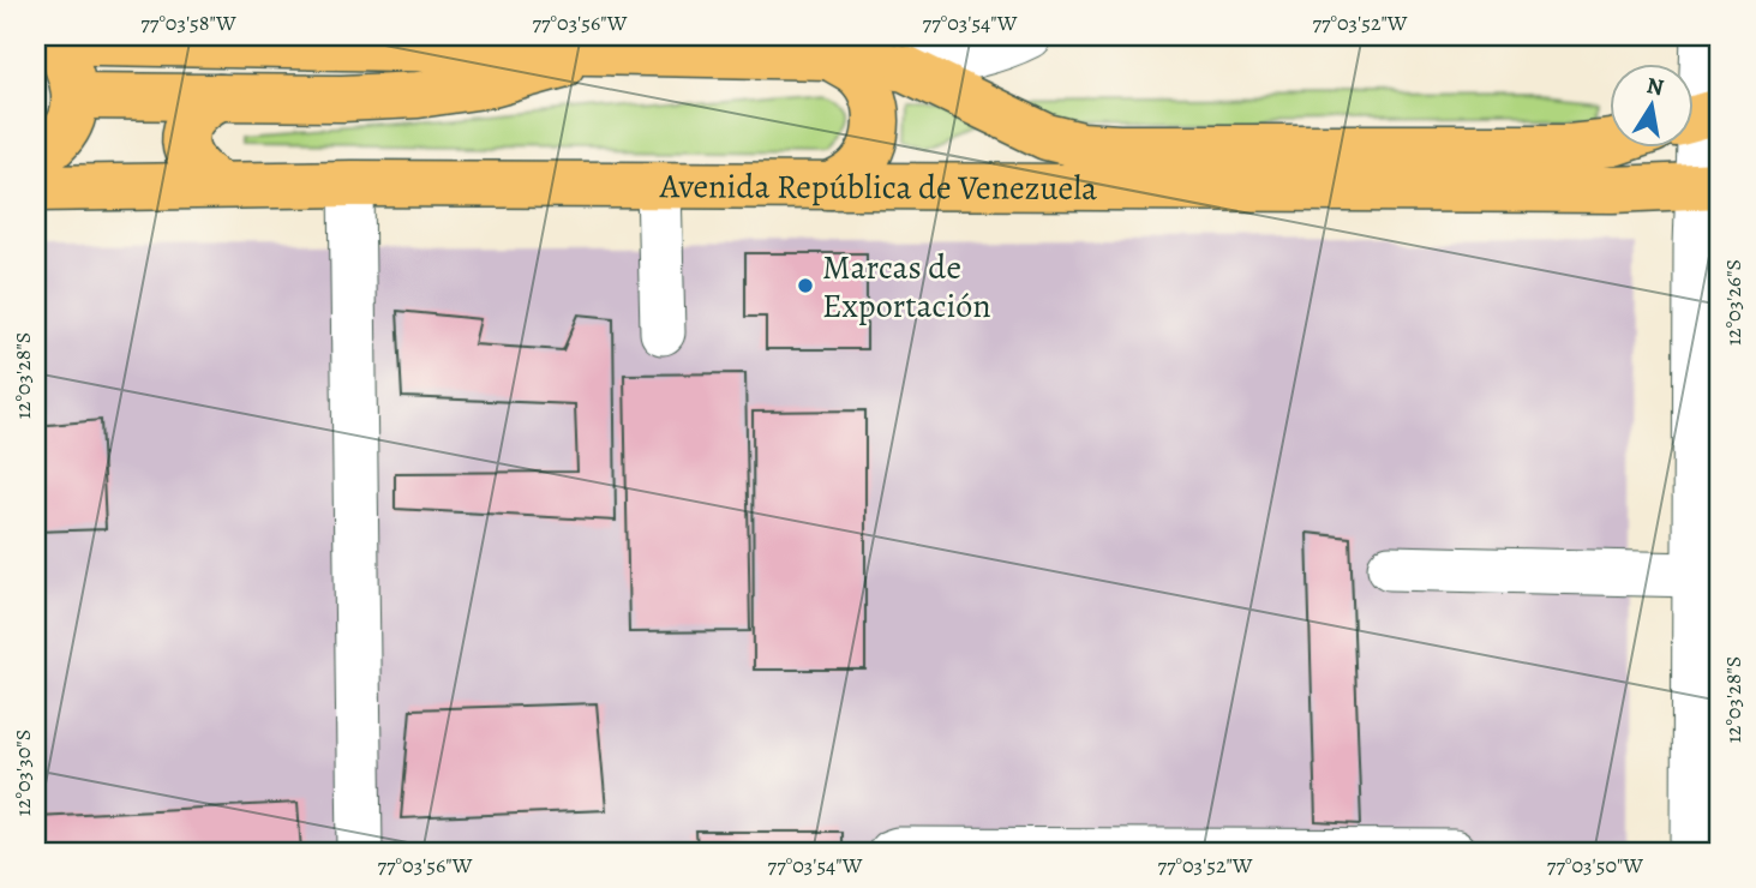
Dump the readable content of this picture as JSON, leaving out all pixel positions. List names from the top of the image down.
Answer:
{
  "streets": {
    "main road": ["Avenida República de Venezuela"]
  },
  "places": ["Marcas de Exportación"],
  "north": "top",
  "coordinates": [
    "77°03'58\"W",
    "77°03'56\"W",
    "77°03'54\"W",
    "77°03'52\"W",
    "12°03'26\"S",
    "12°03'28\"S",
    "12°03'30\"S",
    "77°03'50\"W"
  ]
}
